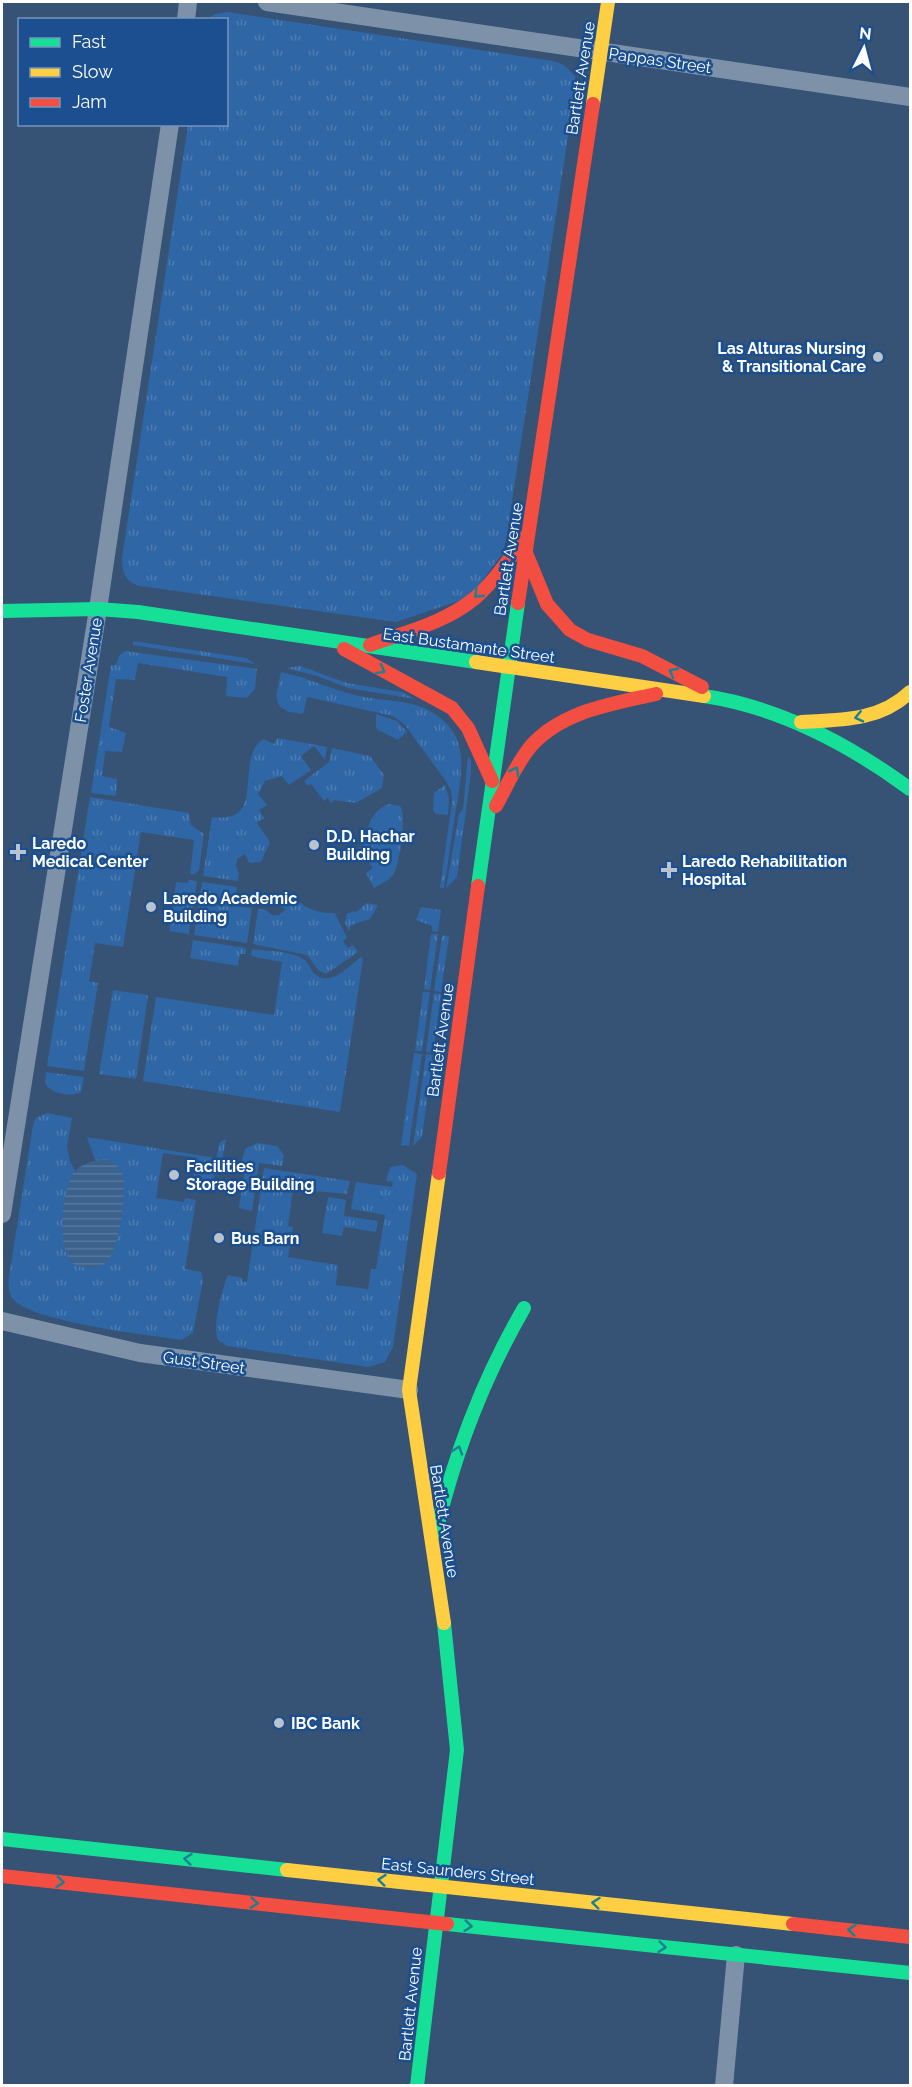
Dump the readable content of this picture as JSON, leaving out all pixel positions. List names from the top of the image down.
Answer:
{
  "streets": {
    "main road": ["Bartlett Avenue", "East Bustamante Street", "East Saunders Street"],
    "street": ["Pappas Street", "Foster Avenue", "Gust Street"]
  },
  "crossings": [
    ["Pappas Street", "Bartlett Avenue"],
    ["Bartlett Avenue", "East Bustamante Street"],
    ["Bartlett Avenue", "Gust Street"],
    ["Bartlett Avenue", "East Saunders Street"],
    ["East Bustamante Street", "Foster Avenue"]
  ],
  "places": {
    "other": [
      "Las Alturas Nursing & Transitional Care",
      "D.D. Hachar Building",
      "Laredo Academic Building",
      "Facilities Storage Building",
      "Bus Barn",
      "IBC Bank"
    ],
    "health": ["Laredo Medical Center", "Laredo Rehabilitation Hospital"]
  },
  "legend": ["Fast", "Slow", "Jam"],
  "north": "top"
}
